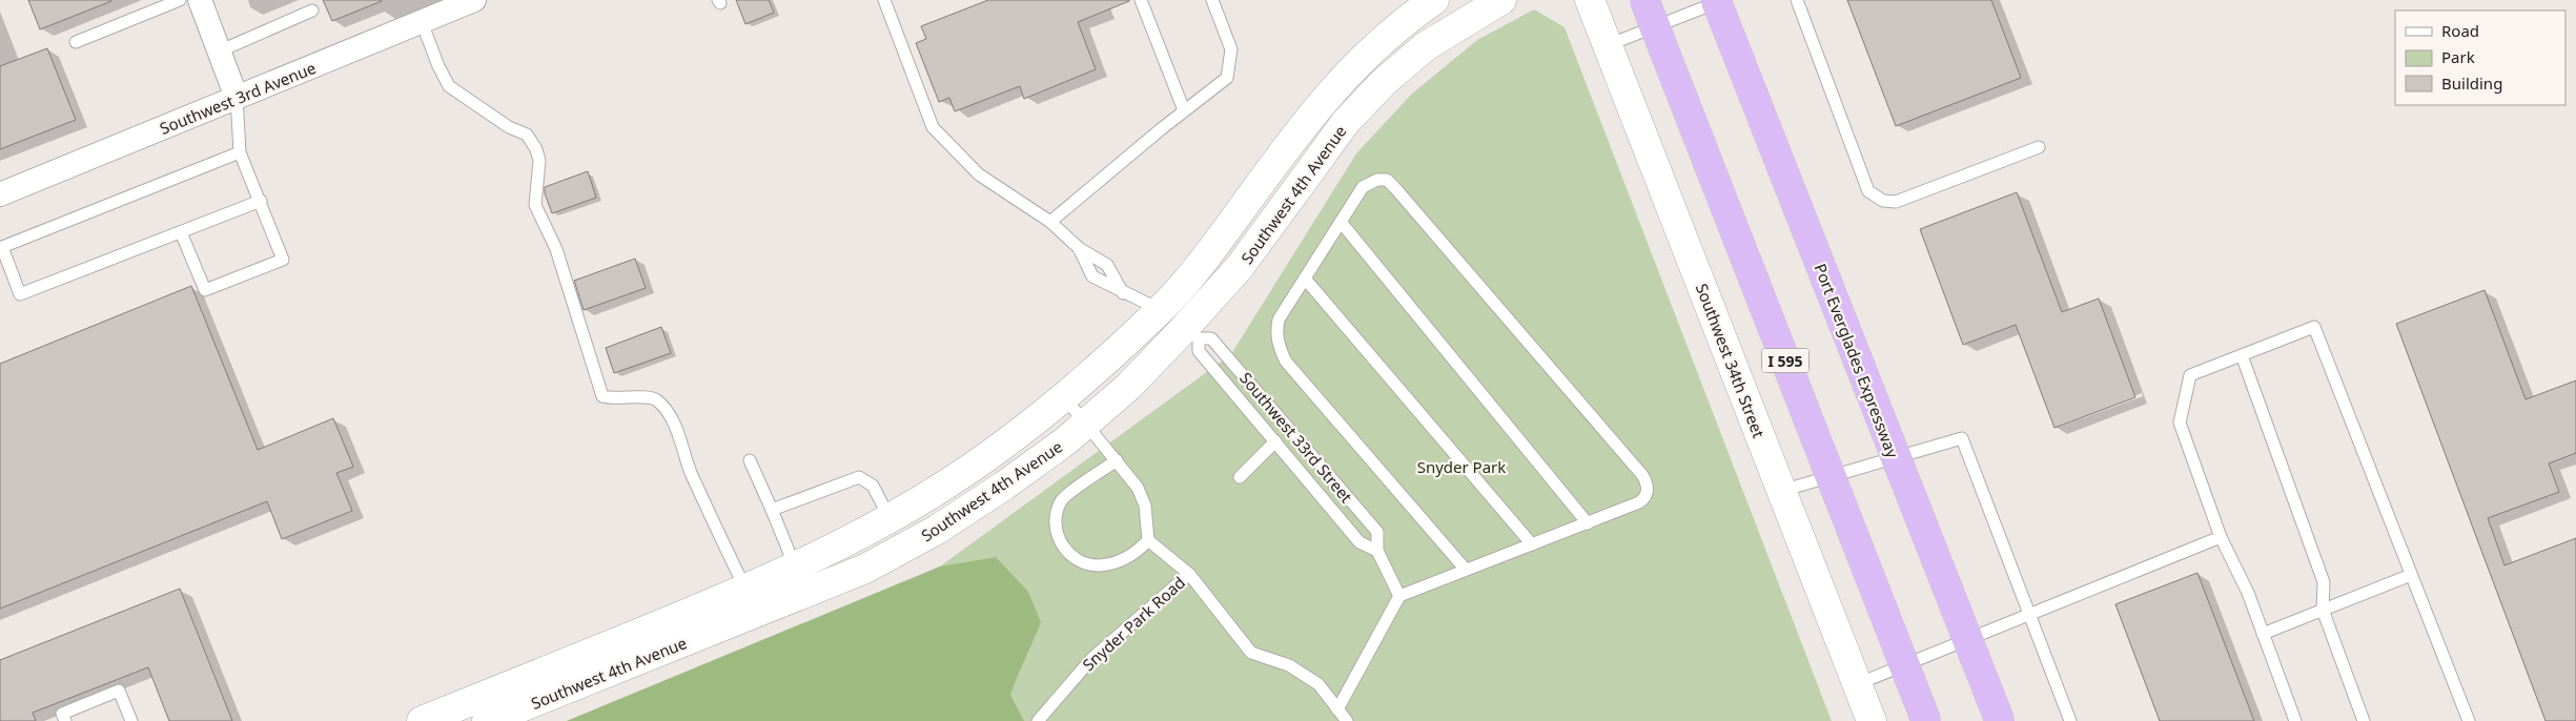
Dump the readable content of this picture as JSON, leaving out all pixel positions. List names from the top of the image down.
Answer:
{
  "streets": {
    "highway": ["I 595", "Port Everglades Expressway"],
    "street": ["Southwest 3rd Avenue", "Southwest 4th Avenue", "Southwest 34th Street"],
    "lane": ["Southwest 33rd Street", "Snyder Park Road"]
  },
  "crossings": [
    ["Southwest 4th Avenue", "Southwest 33rd Street"]
  ],
  "parks": ["Snyder Park"],
  "legend": ["Road", "Park", "Building"]
}
